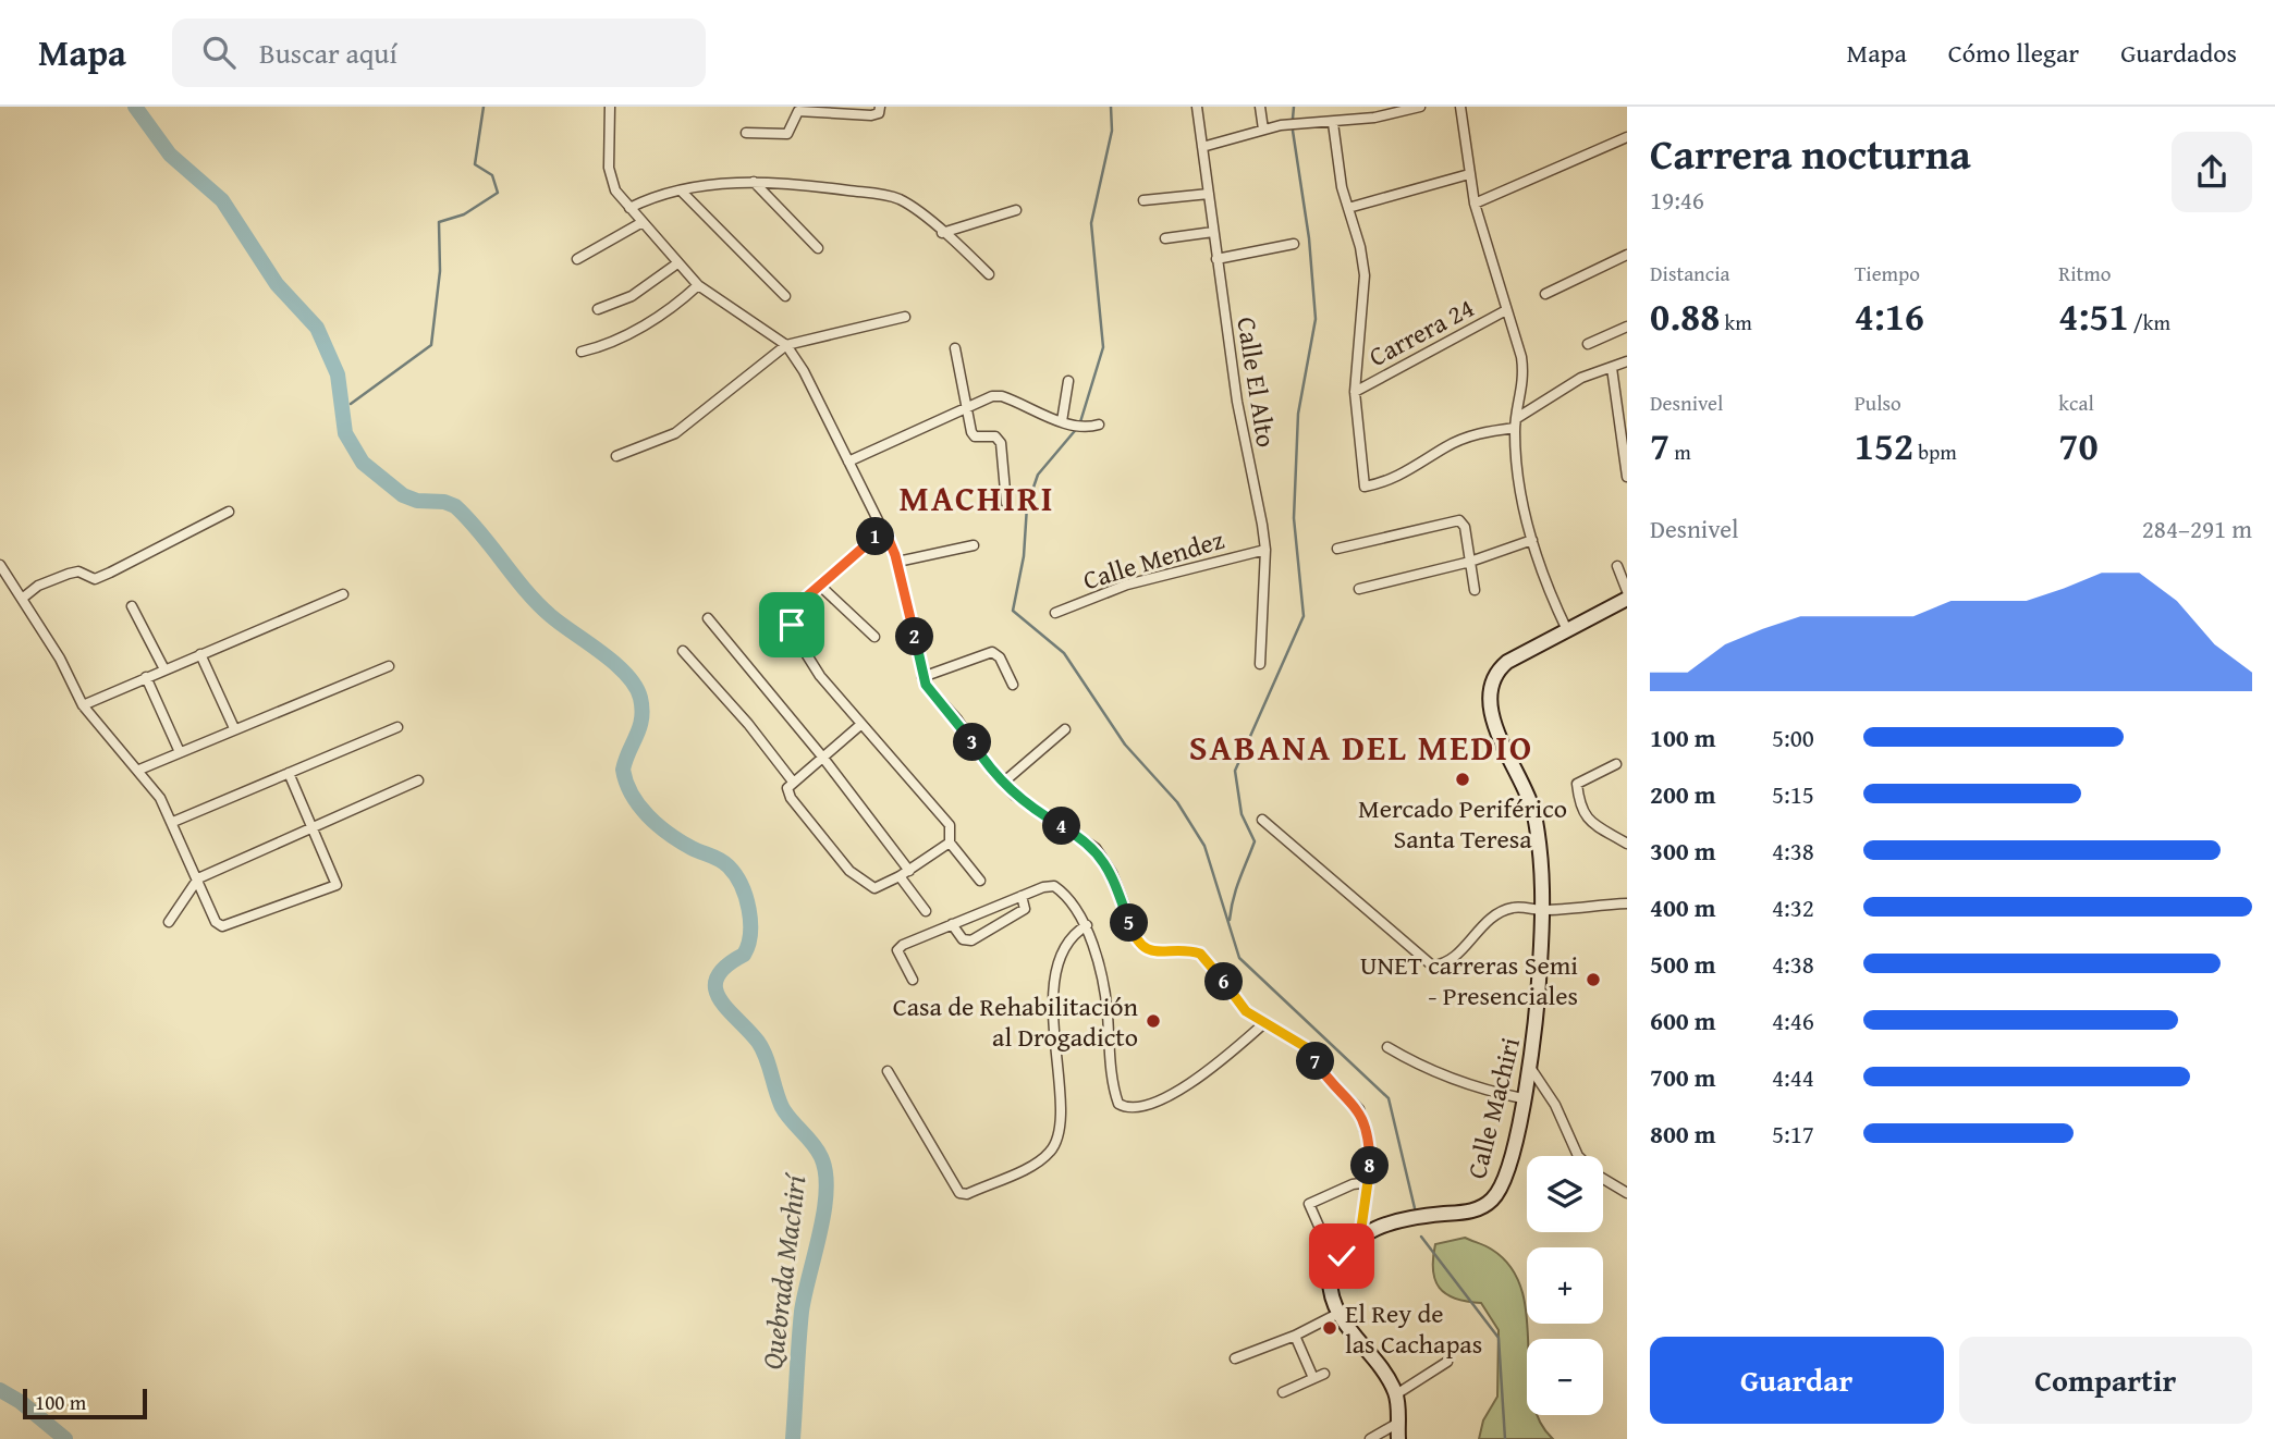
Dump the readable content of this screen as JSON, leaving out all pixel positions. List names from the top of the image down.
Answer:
{
  "streets": {
    "street": [
      "Carrera 24",
      "Calle El Alto",
      "Calle Mendez",
      "Calle Machiri"
    ]
  },
  "crossings": [
    ["Calle El Alto", "Calle Mendez"]
  ],
  "districts": ["MACHIRI", "SABANA DEL MEDIO"],
  "water": ["Quebrada Machirí"],
  "places": [
    "Mercado Periférico Santa Teresa",
    "UNET carreras Semi - Presenciales",
    "Casa de Rehabilitación al Drogadicto",
    "El Rey de las Cachapas"
  ],
  "scale_bar": "100 m",
  "page": {
    "header": "Mapa",
    "search": "Buscar aquí",
    "nav": ["Mapa", "Cómo llegar", "Guardados"],
    "heading": ["Carrera nocturna", "19:46"],
    "stats": [
      ["Distancia", "0.88 km"],
      ["Tiempo", "4:16"],
      ["Ritmo", "4:51 /km"],
      ["Desnivel", "7 m"],
      ["Pulso", "152 bpm"],
      ["kcal", "70"]
    ],
    "chart": ["Desnivel", "284–291 m"],
    "pins": [
      "1",
      "2",
      "3",
      "4",
      "5",
      "6",
      "7",
      "8"
    ],
    "list": [
      {
        "name": "100 m",
        "note": "5:00"
      },
      {
        "name": "200 m",
        "note": "5:15"
      },
      {
        "name": "300 m",
        "note": "4:38"
      },
      {
        "name": "400 m",
        "note": "4:32"
      },
      {
        "name": "500 m",
        "note": "4:38"
      },
      {
        "name": "600 m",
        "note": "4:46"
      },
      {
        "name": "700 m",
        "note": "4:44"
      },
      {
        "name": "800 m",
        "note": "5:17"
      }
    ],
    "map_buttons": ["+", "−"],
    "buttons": ["Guardar", "Compartir"],
    "scale": "100 m"
  }
}
